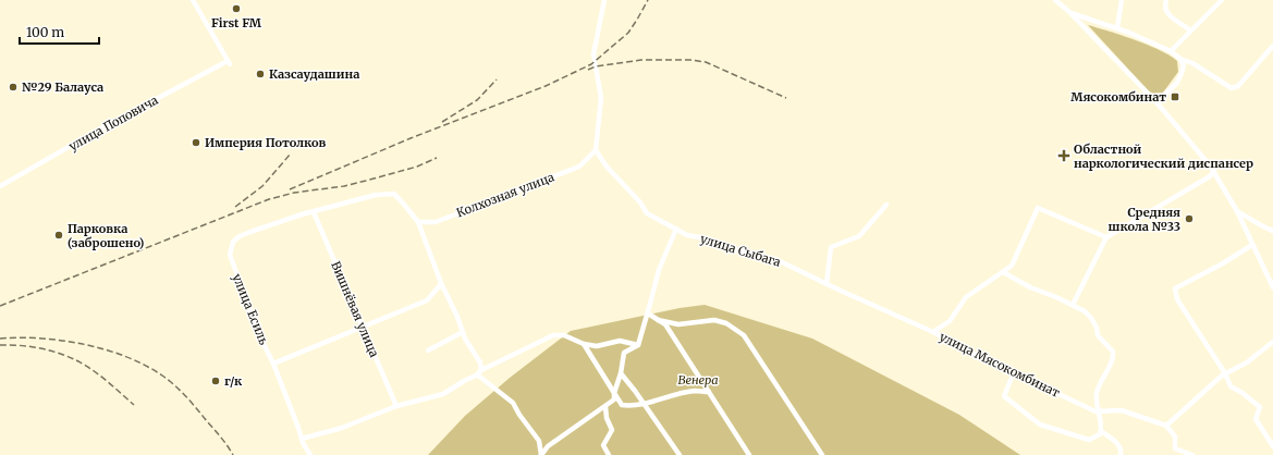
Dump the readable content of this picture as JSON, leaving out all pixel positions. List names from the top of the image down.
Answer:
{
  "streets": {
    "street": [
      "улица Поповича",
      "Колхозная улица",
      "улица Сыбага",
      "улица Есиль",
      "Вишнёвая улица",
      "улица Мясокомбинат"
    ]
  },
  "crossings": [
    ["Колхозная улица", "улица Сыбага"],
    ["улица Сыбага", "улица Мясокомбинат"],
    ["улица Есиль", "Вишнёвая улица"]
  ],
  "parks": ["Венера"],
  "places": {
    "other": [
      "First FM",
      "Казсаудашина",
      "№29 Балауса",
      "Империя Потолков",
      "Средняя школа №33",
      "Парковка (заброшено)",
      "г/к"
    ],
    "transit": ["Мясокомбинат"],
    "health": ["Областной наркологический диспансер"]
  },
  "scale_bar": "100 m"
}
